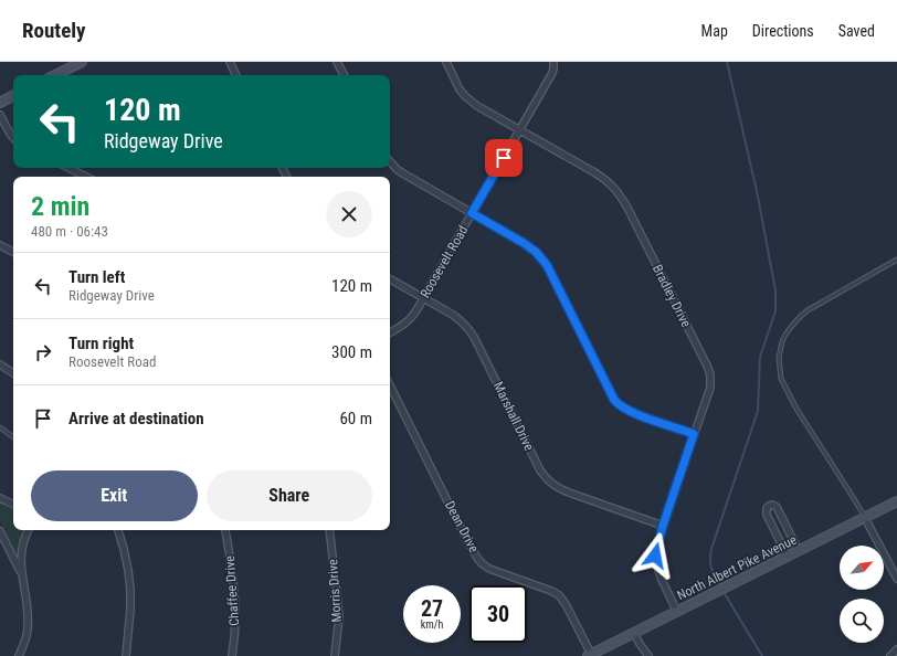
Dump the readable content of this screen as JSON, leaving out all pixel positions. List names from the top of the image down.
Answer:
{
  "streets": {
    "street": [
      "Roosevelt Road",
      "Bradley Drive",
      "Marshall Drive",
      "Dean Drive",
      "North Albert Pike Avenue",
      "Chaffee Drive",
      "Morris Drive"
    ]
  },
  "crossings": [
    ["Roosevelt Road", "Bradley Drive"],
    ["Roosevelt Road", "Marshall Drive"],
    ["Bradley Drive", "Marshall Drive"],
    ["Bradley Drive", "North Albert Pike Avenue"],
    ["Dean Drive", "North Albert Pike Avenue"]
  ],
  "north": "top right",
  "page": {
    "header": "Routely",
    "nav": ["Map", "Directions", "Saved"],
    "turn": ["120 m", "Ridgeway Drive"],
    "heading": ["2 min", "480 m · 06:43"],
    "list": [
      {
        "name": "Turn left",
        "note": "Ridgeway Drive",
        "value": "120 m"
      },
      {
        "name": "Turn right",
        "note": "Roosevelt Road",
        "value": "300 m"
      },
      {
        "name": "Arrive at destination",
        "value": "60 m"
      }
    ],
    "buttons": ["Exit", "Share"],
    "speed": "27 km/h",
    "limit": "30"
  }
}
